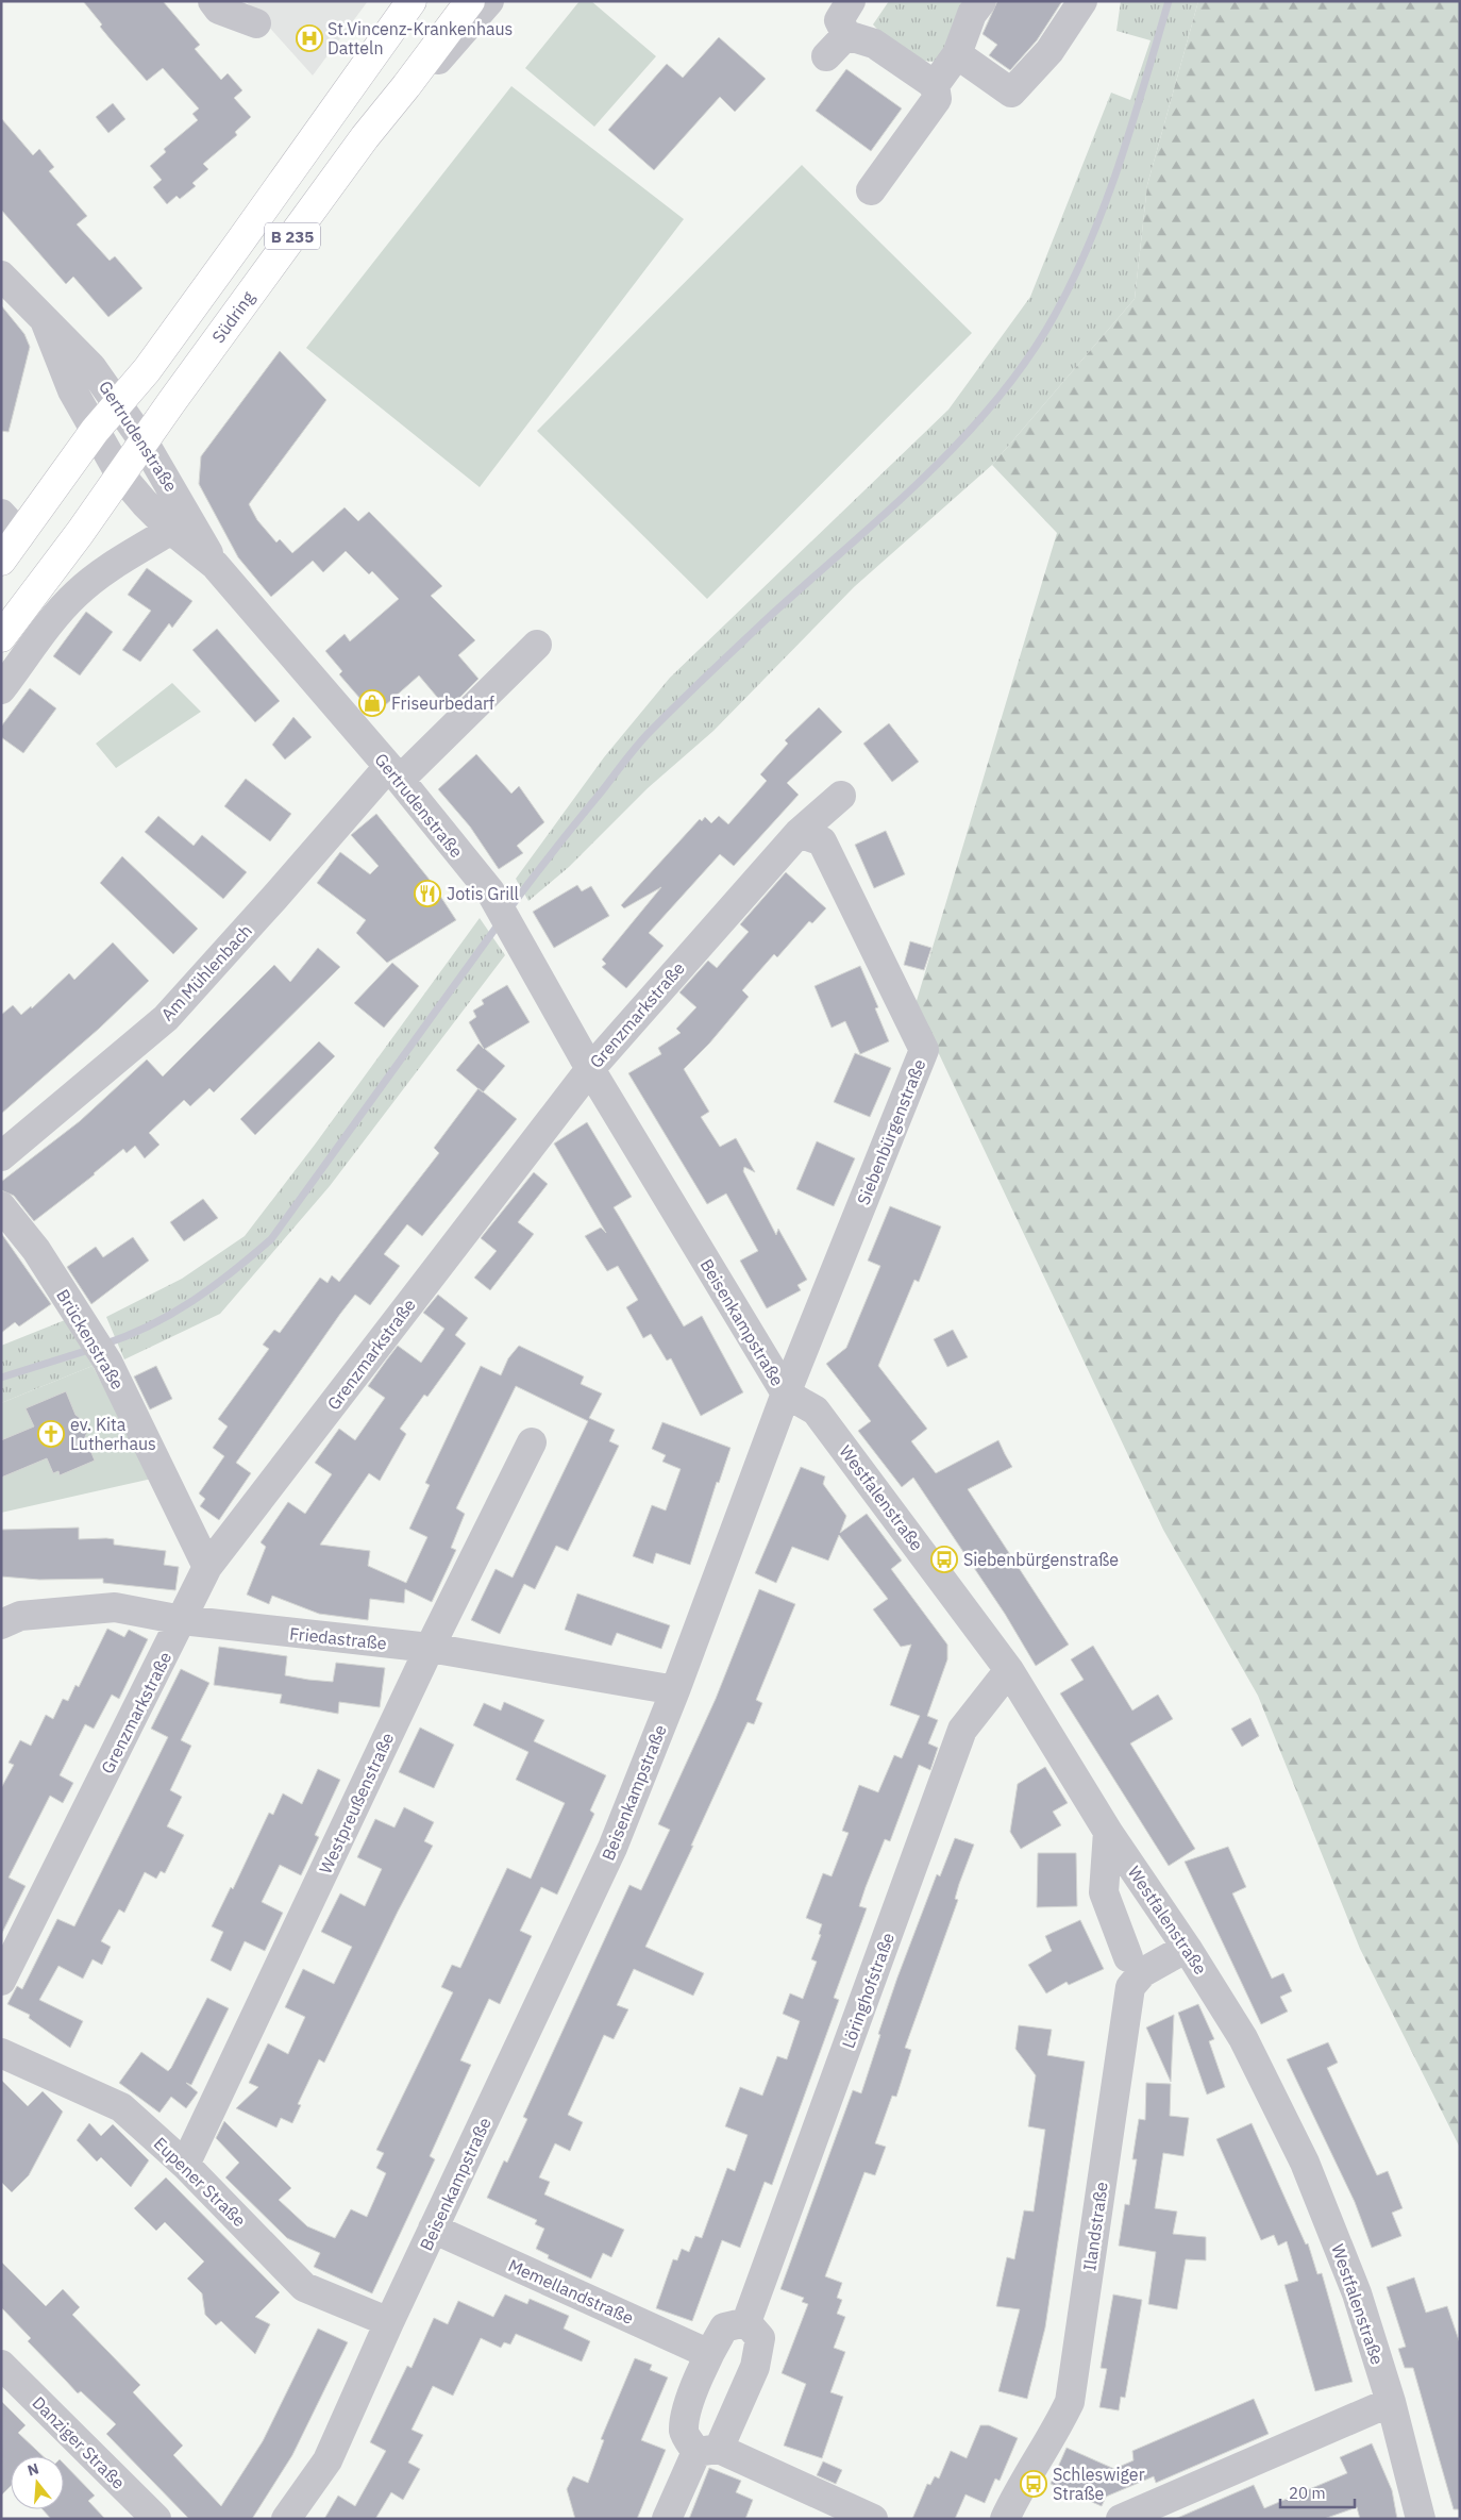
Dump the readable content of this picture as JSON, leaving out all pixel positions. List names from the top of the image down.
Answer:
{
  "streets": {
    "main road": ["B 235", "Südring"],
    "street": [
      "Gertrudenstraße",
      "Am Mühlenbach",
      "Grenzmarkstraße",
      "Siebenbürgenstraße",
      "Beisenkampstraße",
      "Brückenstraße",
      "Westfalenstraße",
      "Friedastraße",
      "Westpreußenstraße",
      "Löringhofstraße",
      "Eupener Straße",
      "Ilandstraße",
      "Memellandstraße",
      "Danziger Straße"
    ]
  },
  "crossings": [
    ["B 235", "Gertrudenstraße"],
    ["Südring", "Gertrudenstraße"],
    ["Gertrudenstraße", "Am Mühlenbach"],
    ["Gertrudenstraße", "Grenzmarkstraße"],
    ["Gertrudenstraße", "Beisenkampstraße"],
    ["Grenzmarkstraße", "Siebenbürgenstraße"],
    ["Grenzmarkstraße", "Beisenkampstraße"],
    ["Grenzmarkstraße", "Brückenstraße"],
    ["Grenzmarkstraße", "Friedastraße"],
    ["Siebenbürgenstraße", "Beisenkampstraße"],
    ["Siebenbürgenstraße", "Westfalenstraße"],
    ["Beisenkampstraße", "Westfalenstraße"],
    ["Beisenkampstraße", "Friedastraße"],
    ["Beisenkampstraße", "Eupener Straße"],
    ["Beisenkampstraße", "Memellandstraße"],
    ["Westfalenstraße", "Löringhofstraße"],
    ["Westfalenstraße", "Ilandstraße"],
    ["Friedastraße", "Westpreußenstraße"],
    ["Westpreußenstraße", "Eupener Straße"]
  ],
  "places": {
    "hospital": ["St.Vincenz-Krankenhaus Datteln"],
    "shop": ["Friseurbedarf"],
    "restaurant": ["Jotis Grill"],
    "church": ["ev. Kita Lutherhaus"],
    "bus stop": ["Siebenbürgenstraße", "Schleswiger Straße"]
  },
  "scale_bar": "20 m",
  "north": "top"
}
